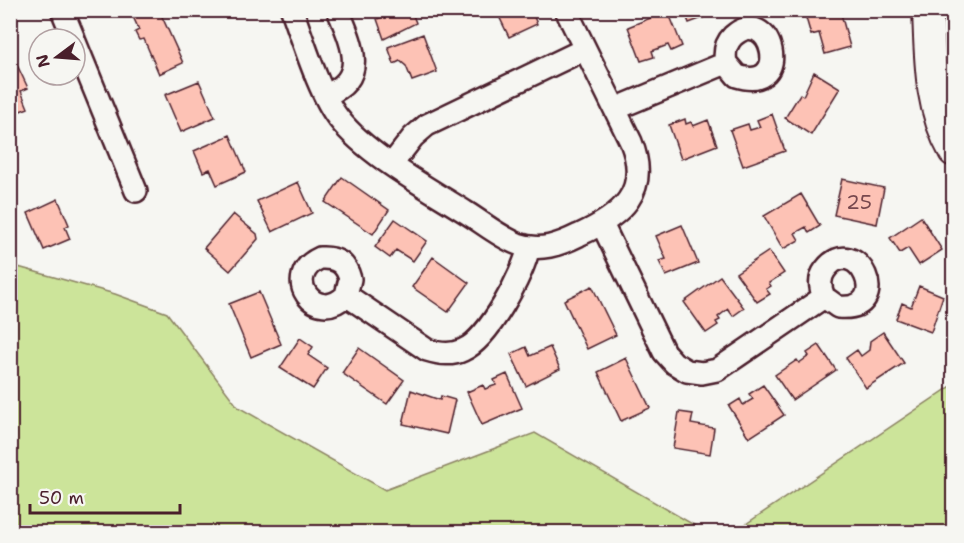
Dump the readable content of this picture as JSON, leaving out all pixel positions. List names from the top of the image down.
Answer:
{
  "house_numbers": ["25"],
  "scale_bar": "50 m",
  "north": "left"
}
